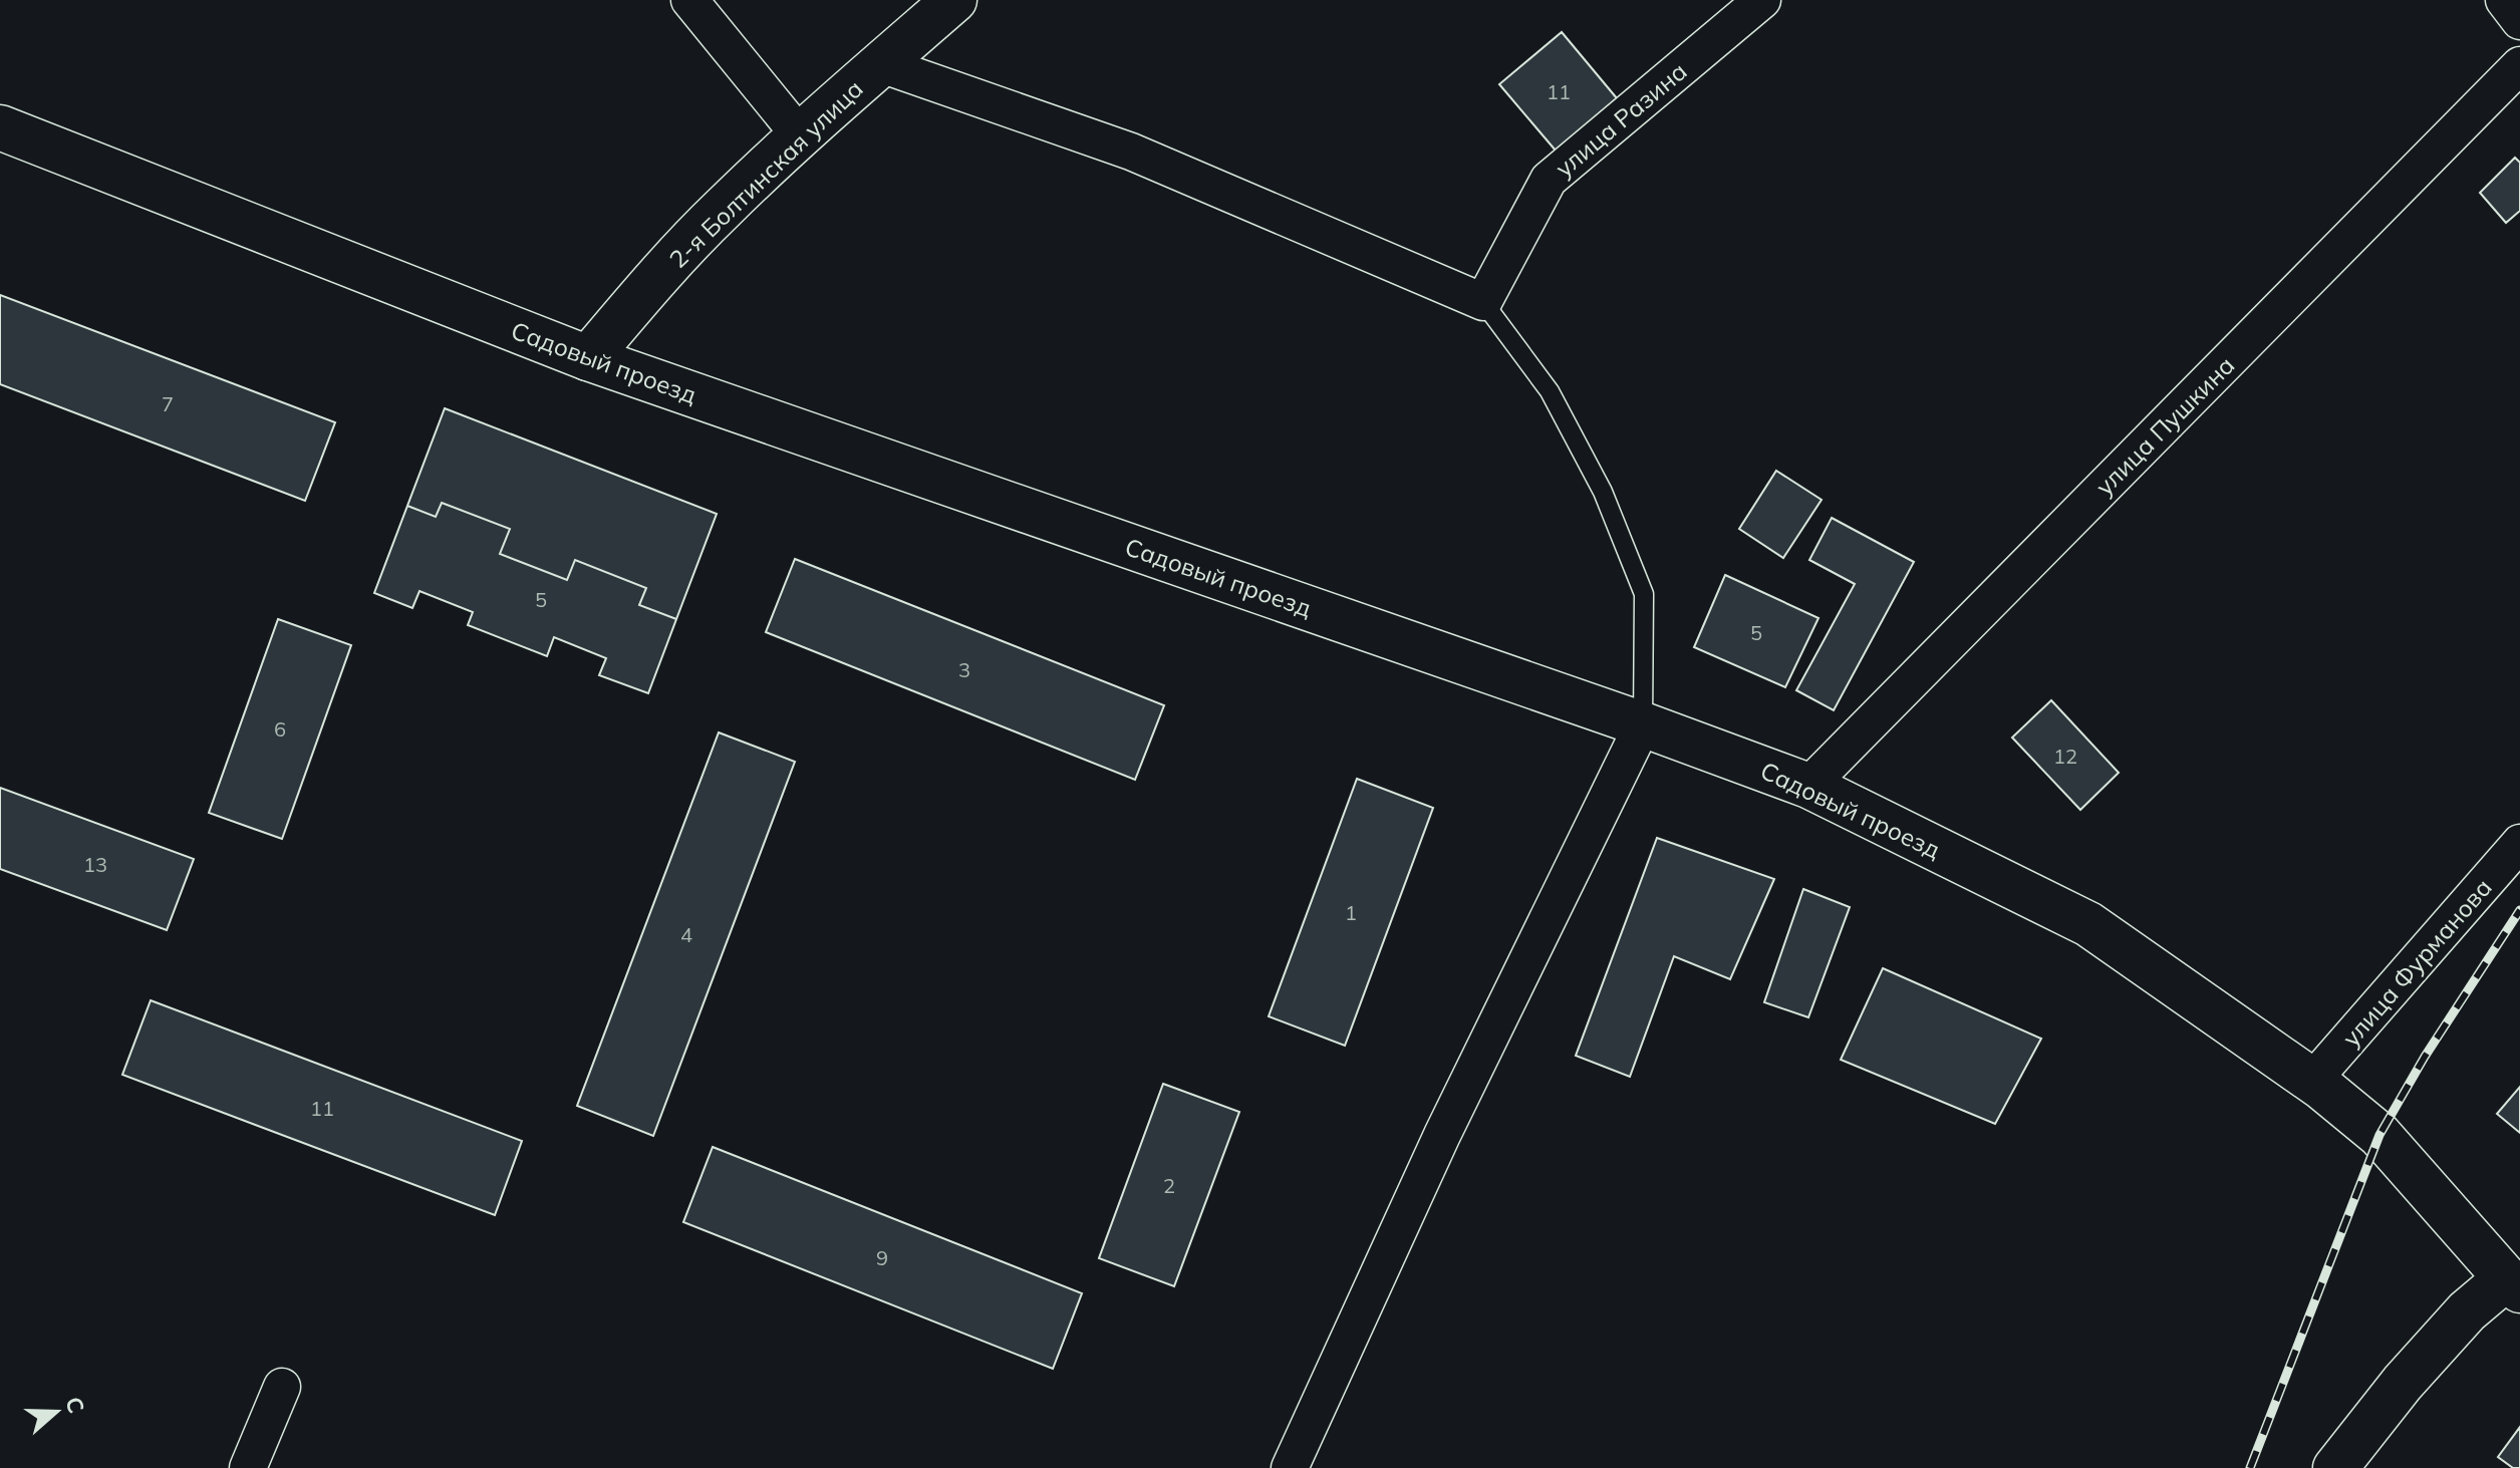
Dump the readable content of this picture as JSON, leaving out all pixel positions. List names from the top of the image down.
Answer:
{
  "streets": {
    "main road": ["2-я Болтинская улица", "Садовый проезд"],
    "street": ["улица Разина", "улица Пушкина", "улица Фурманова"]
  },
  "crossings": [
    ["2-я Болтинская улица", "Садовый проезд"],
    ["Садовый проезд", "улица Пушкина"],
    ["Садовый проезд", "улица Фурманова"]
  ],
  "house_numbers": [
    "11",
    "7",
    "5",
    "5",
    "3",
    "6",
    "12",
    "13",
    "1",
    "4",
    "11",
    "2",
    "9"
  ],
  "north": "right"
}
